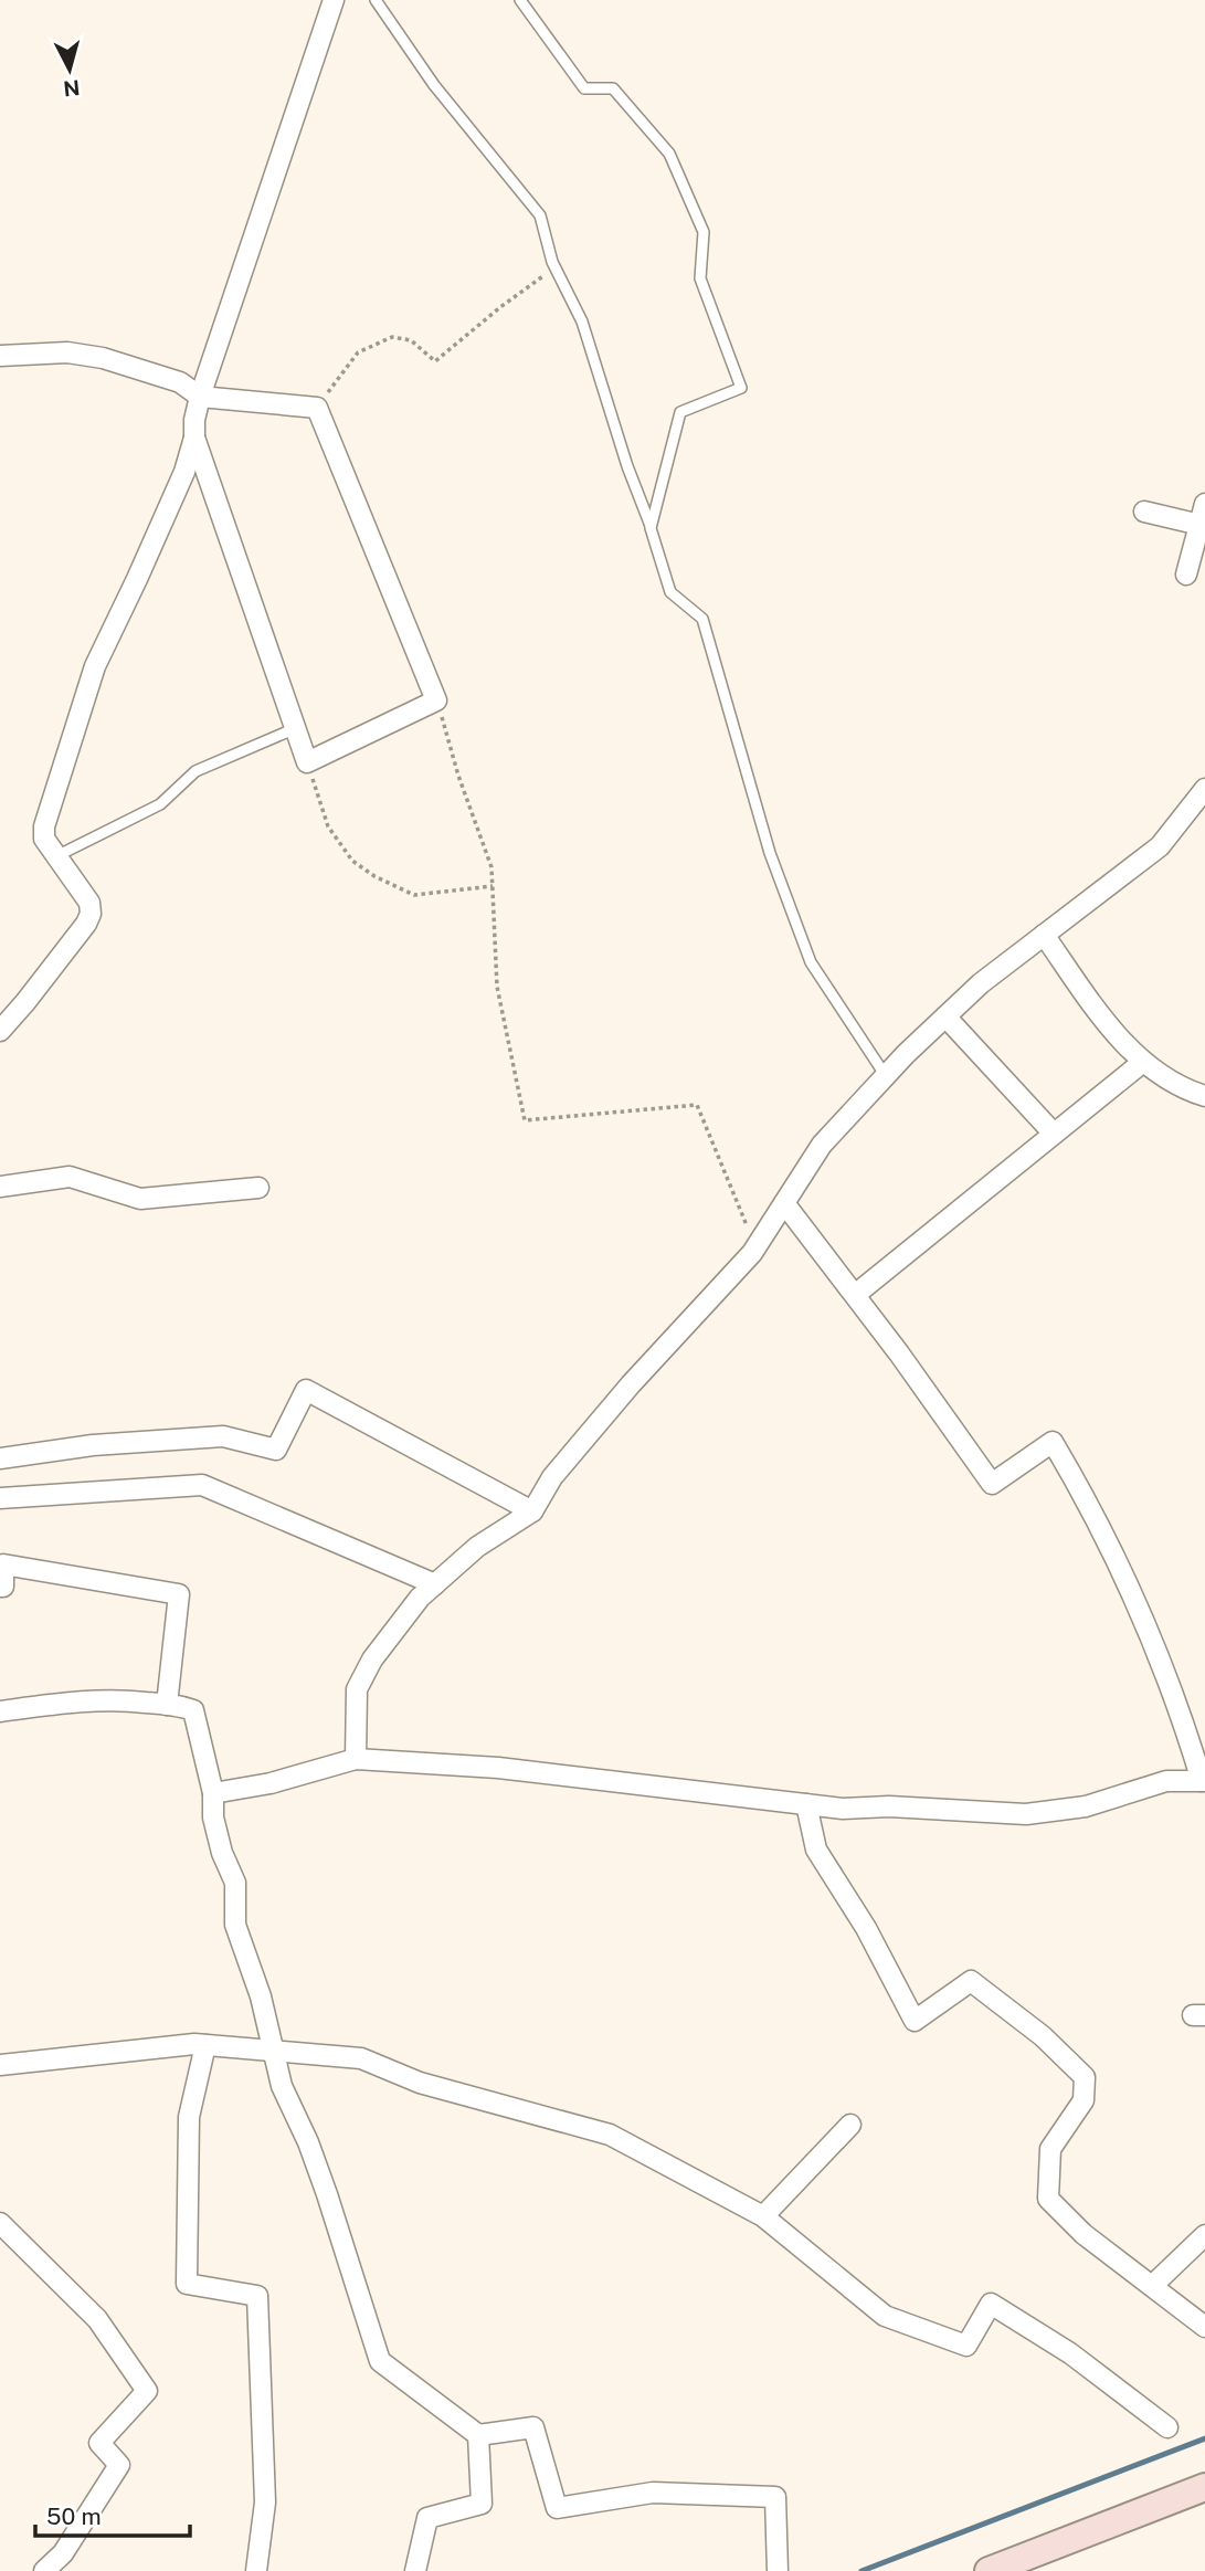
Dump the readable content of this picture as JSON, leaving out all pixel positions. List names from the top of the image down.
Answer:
{
  "scale_bar": "50 m",
  "north": "bottom"
}
